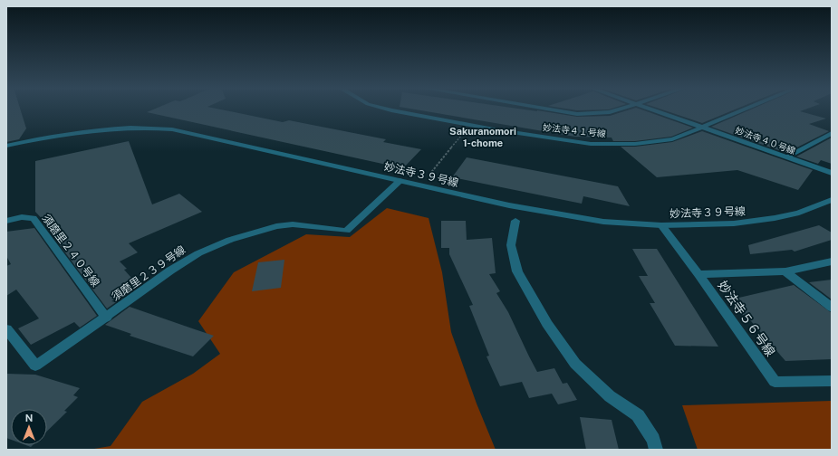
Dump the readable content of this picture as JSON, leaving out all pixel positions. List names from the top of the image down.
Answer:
{
  "streets": {
    "street": [
      "妙法寺４１号線",
      "妙法寺４０号線",
      "妙法寺３９号線",
      "須磨里２４０号線",
      "須磨里２３９号線",
      "妙法寺５６号線"
    ]
  },
  "crossings": [
    ["妙法寺４１号線", "妙法寺４０号線"],
    ["妙法寺３９号線", "須磨里２３９号線"],
    ["妙法寺３９号線", "妙法寺５６号線"],
    ["須磨里２４０号線", "須磨里２３９号線"]
  ],
  "districts": ["Sakuranomori 1-chome"],
  "north": "top"
}
